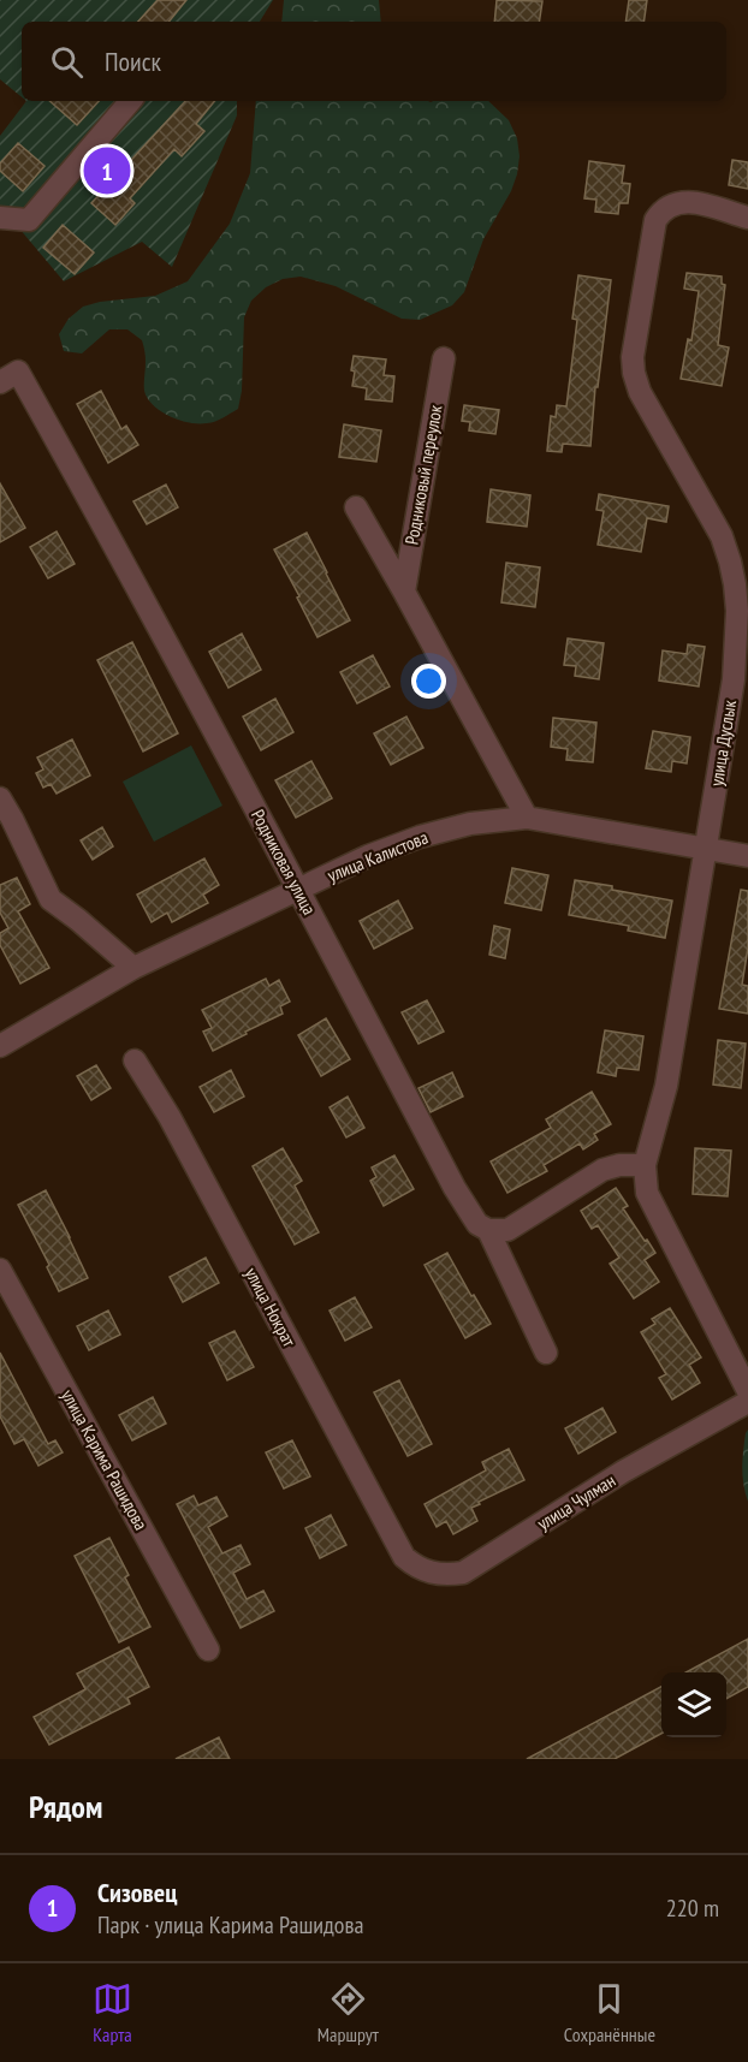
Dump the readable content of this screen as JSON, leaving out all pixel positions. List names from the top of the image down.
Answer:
{
  "streets": {
    "street": [
      "Родниковый переулок",
      "улица Дуслык",
      "улица Калистова",
      "Родниковая улица",
      "улица Нократ",
      "улица Карима Рашидова",
      "улица Чулман"
    ]
  },
  "crossings": [
    ["Родниковый переулок", "улица Калистова"],
    ["улица Дуслык", "улица Калистова"],
    ["улица Калистова", "Родниковая улица"],
    ["улица Нократ", "улица Чулман"]
  ],
  "page": {
    "search": "Поиск",
    "pins": "1",
    "heading": "Рядом",
    "list": [
      {
        "mark": "1",
        "name": "Сизовец",
        "note": "Парк · улица Карима Рашидова",
        "value": "220 m"
      }
    ],
    "nav": ["Карта", "Маршрут", "Сохранённые"]
  }
}
